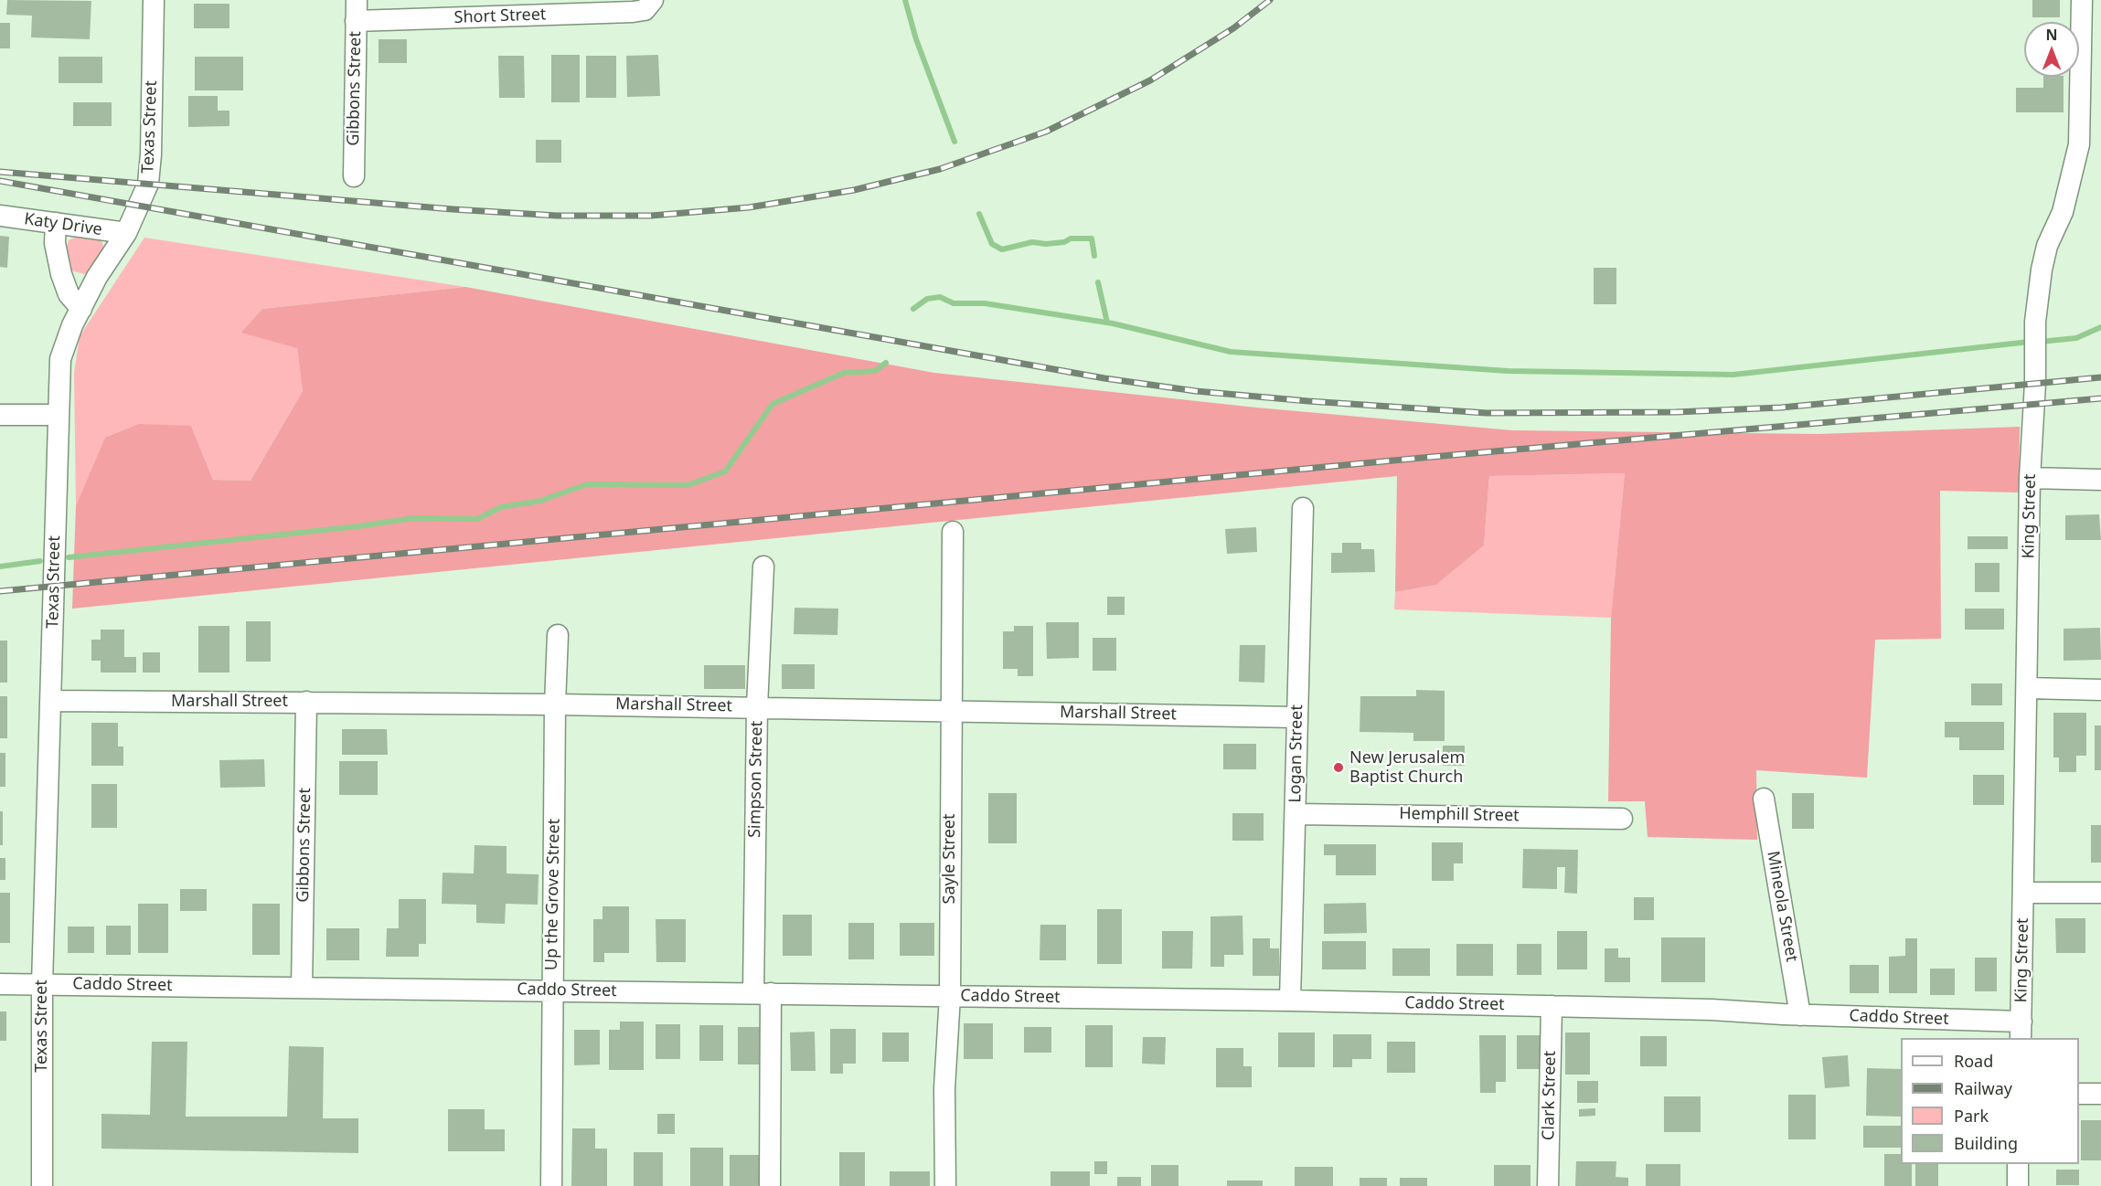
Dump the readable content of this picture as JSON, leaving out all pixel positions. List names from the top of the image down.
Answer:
{
  "streets": {
    "street": [
      "Short Street",
      "Gibbons Street",
      "Texas Street",
      "Katy Drive",
      "King Street",
      "Marshall Street",
      "Logan Street",
      "Simpson Street",
      "Hemphill Street",
      "Sayle Street",
      "Up the Grove Street",
      "Mineola Street",
      "Caddo Street",
      "Clark Street"
    ]
  },
  "crossings": [
    ["Short Street", "Gibbons Street"],
    ["Gibbons Street", "Marshall Street"],
    ["Gibbons Street", "Caddo Street"],
    ["Texas Street", "Katy Drive"],
    ["Texas Street", "Marshall Street"],
    ["Texas Street", "Caddo Street"],
    ["King Street", "Caddo Street"],
    ["Marshall Street", "Logan Street"],
    ["Marshall Street", "Simpson Street"],
    ["Marshall Street", "Sayle Street"],
    ["Marshall Street", "Up the Grove Street"],
    ["Logan Street", "Hemphill Street"],
    ["Logan Street", "Caddo Street"],
    ["Simpson Street", "Caddo Street"],
    ["Sayle Street", "Caddo Street"],
    ["Up the Grove Street", "Caddo Street"],
    ["Mineola Street", "Caddo Street"],
    ["Caddo Street", "Clark Street"]
  ],
  "places": ["New Jerusalem Baptist Church"],
  "legend": [
    "Road",
    "Railway",
    "Park",
    "Building"
  ],
  "north": "top"
}
